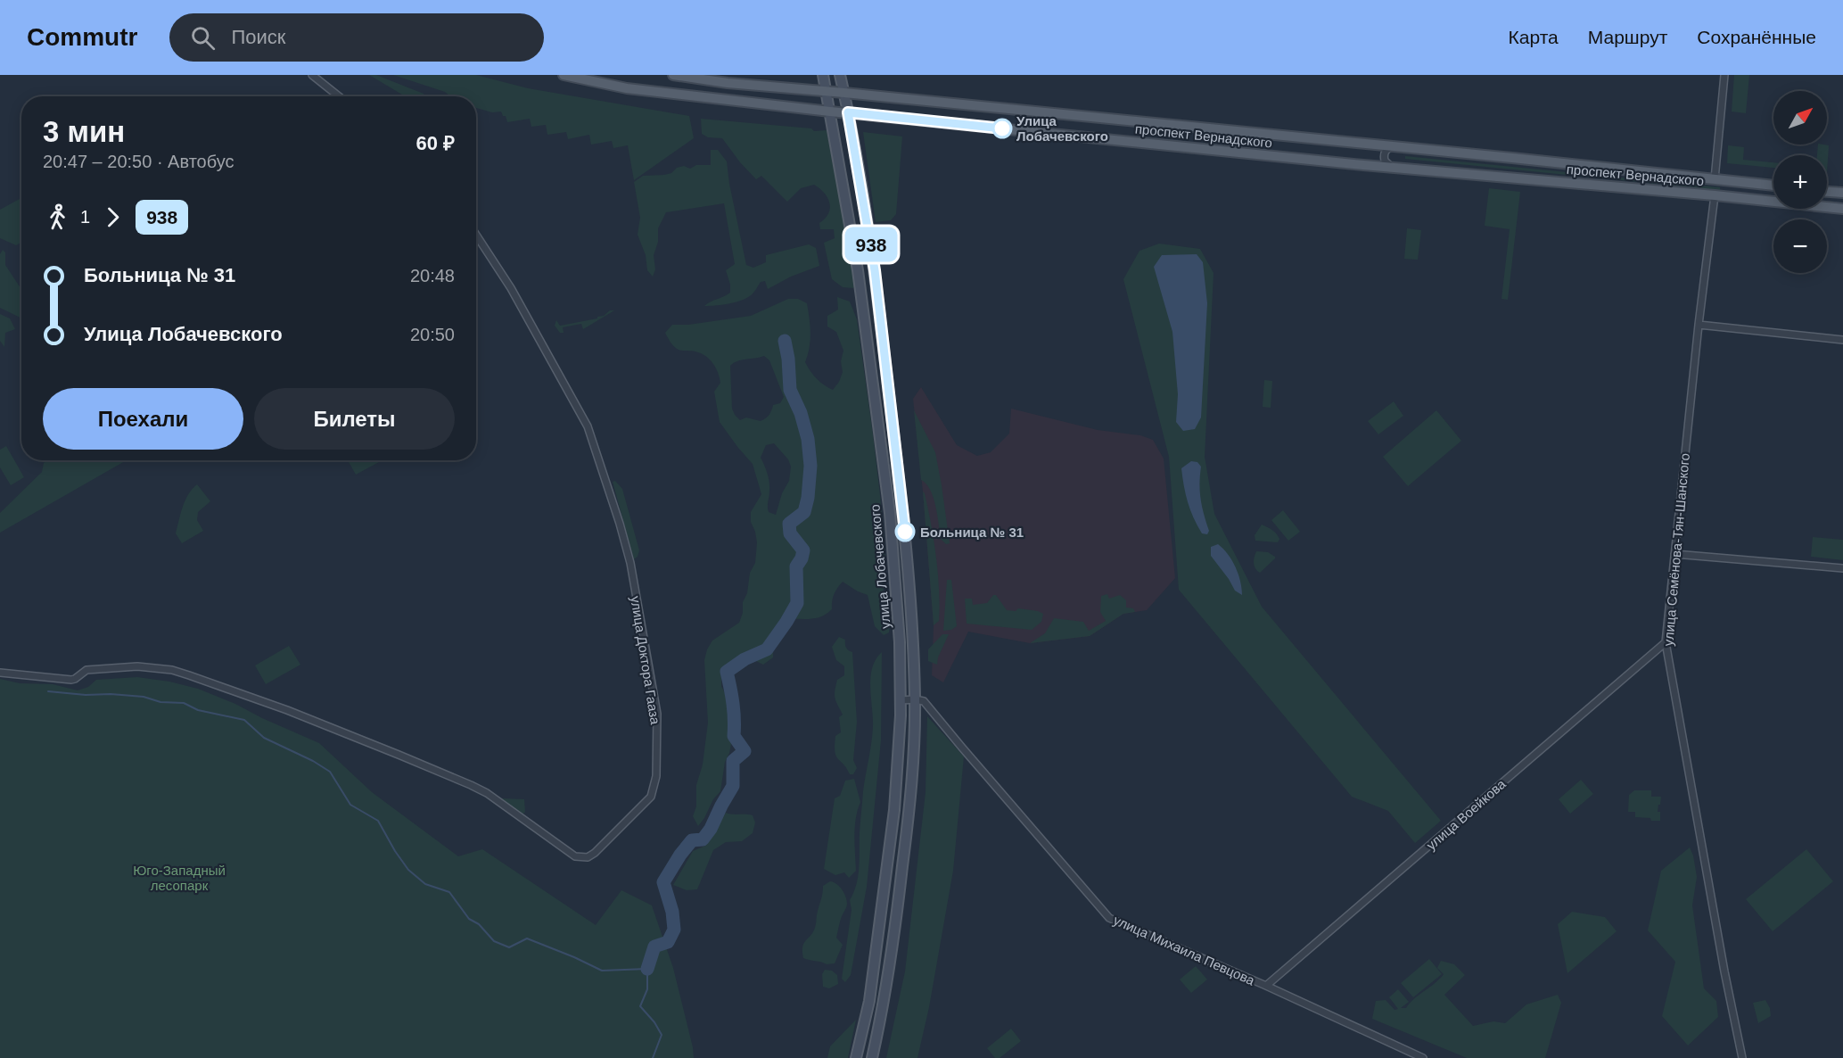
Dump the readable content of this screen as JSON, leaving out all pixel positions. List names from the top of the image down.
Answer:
{
  "streets": {
    "main road": ["проспект Вернадского", "улица Лобачевского"],
    "street": [
      "улица Семёнова-Тян-Шанского",
      "улица Доктора Гааза",
      "улица Воейкова",
      "улица Михаила Певцова"
    ]
  },
  "crossings": [
    ["проспект Вернадского", "улица Семёнова-Тян-Шанского"],
    ["проспект Вернадского", "улица Лобачевского"],
    ["улица Семёнова-Тян-Шанского", "улица Воейкова"],
    ["улица Лобачевского", "улица Михаила Певцова"],
    ["улица Воейкова", "улица Михаила Певцова"]
  ],
  "parks": ["Юго-Западный лесопарк"],
  "places": ["Улица Лобачевского", "Больница № 31"],
  "lines": ["bus line 938"],
  "north": "top right",
  "page": {
    "header": "Commutr",
    "search": "Поиск",
    "nav": ["Карта", "Маршрут", "Сохранённые"],
    "on_map": "938",
    "map_buttons": ["+", "−"],
    "heading": ["3 мин", "20:47 – 20:50 · Автобус", "60 ₽"],
    "legs": ["1", "938"],
    "list": [
      {
        "name": "Больница № 31",
        "value": "20:48"
      },
      {
        "name": "Улица Лобачевского",
        "value": "20:50"
      }
    ],
    "buttons": ["Поехали", "Билеты"]
  }
}
